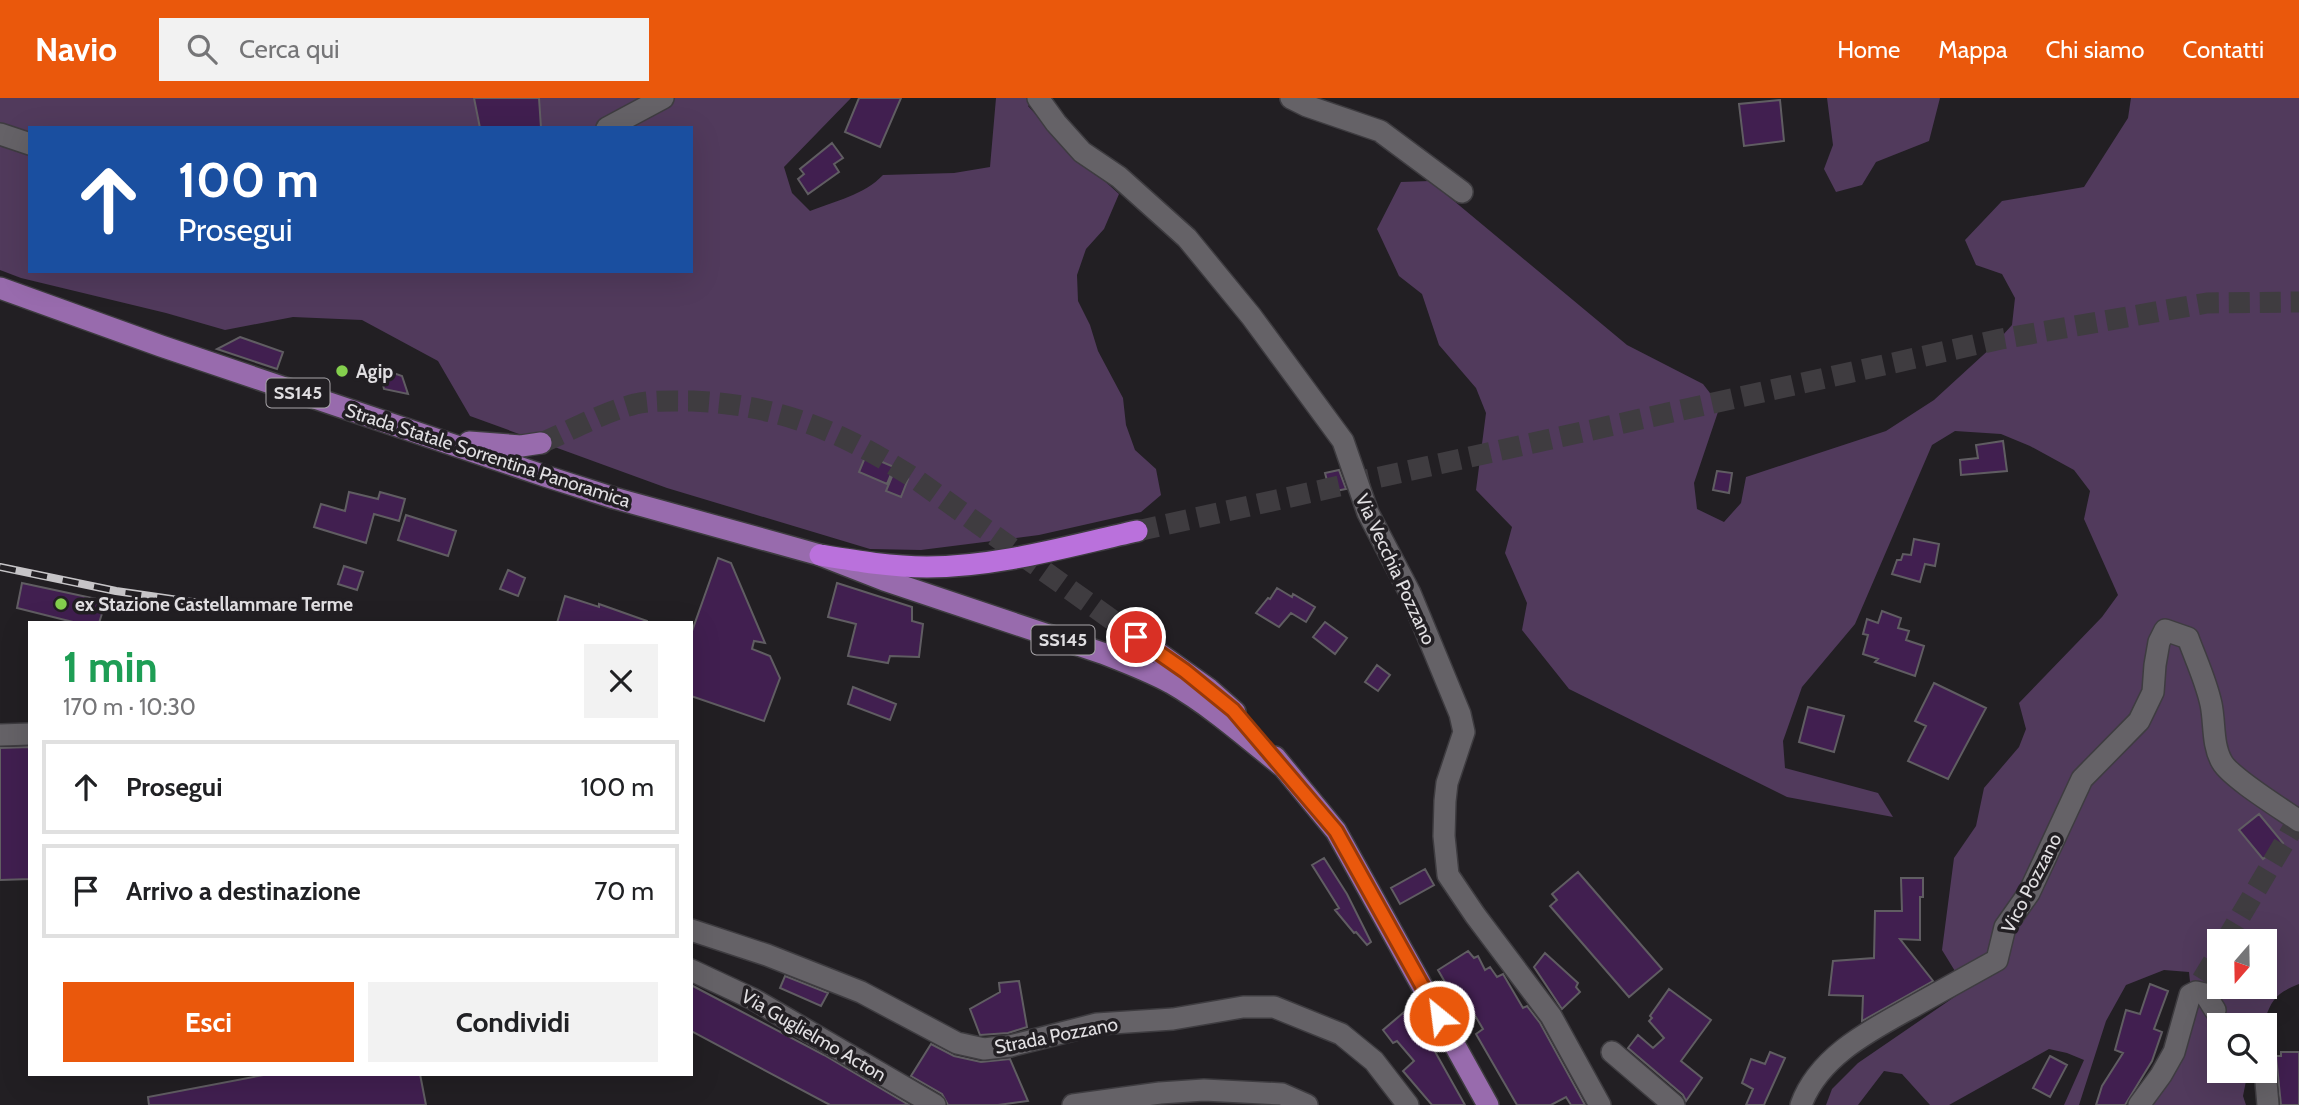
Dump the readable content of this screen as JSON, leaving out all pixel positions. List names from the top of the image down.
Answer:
{
  "streets": {
    "main road": ["SS145", "Strada Statale Sorrentina Panoramica"],
    "street": [
      "Via Vecchia Pozzano",
      "Vico Pozzano",
      "Via Guglielmo Acton",
      "Strada Pozzano"
    ]
  },
  "crossings": [
    ["SS145", "Strada Statale Sorrentina Panoramica"]
  ],
  "places": ["Agip", "ex Stazione Castellammare Terme"],
  "north": "bottom",
  "page": {
    "header": "Navio",
    "search": "Cerca qui",
    "nav": [
      "Home",
      "Mappa",
      "Chi siamo",
      "Contatti"
    ],
    "turn": ["100 m", "Prosegui"],
    "heading": ["1 min", "170 m · 10:30"],
    "list": [
      {
        "name": "Prosegui",
        "value": "100 m"
      },
      {
        "name": "Arrivo a destinazione",
        "value": "70 m"
      }
    ],
    "buttons": ["Esci", "Condividi"]
  }
}
